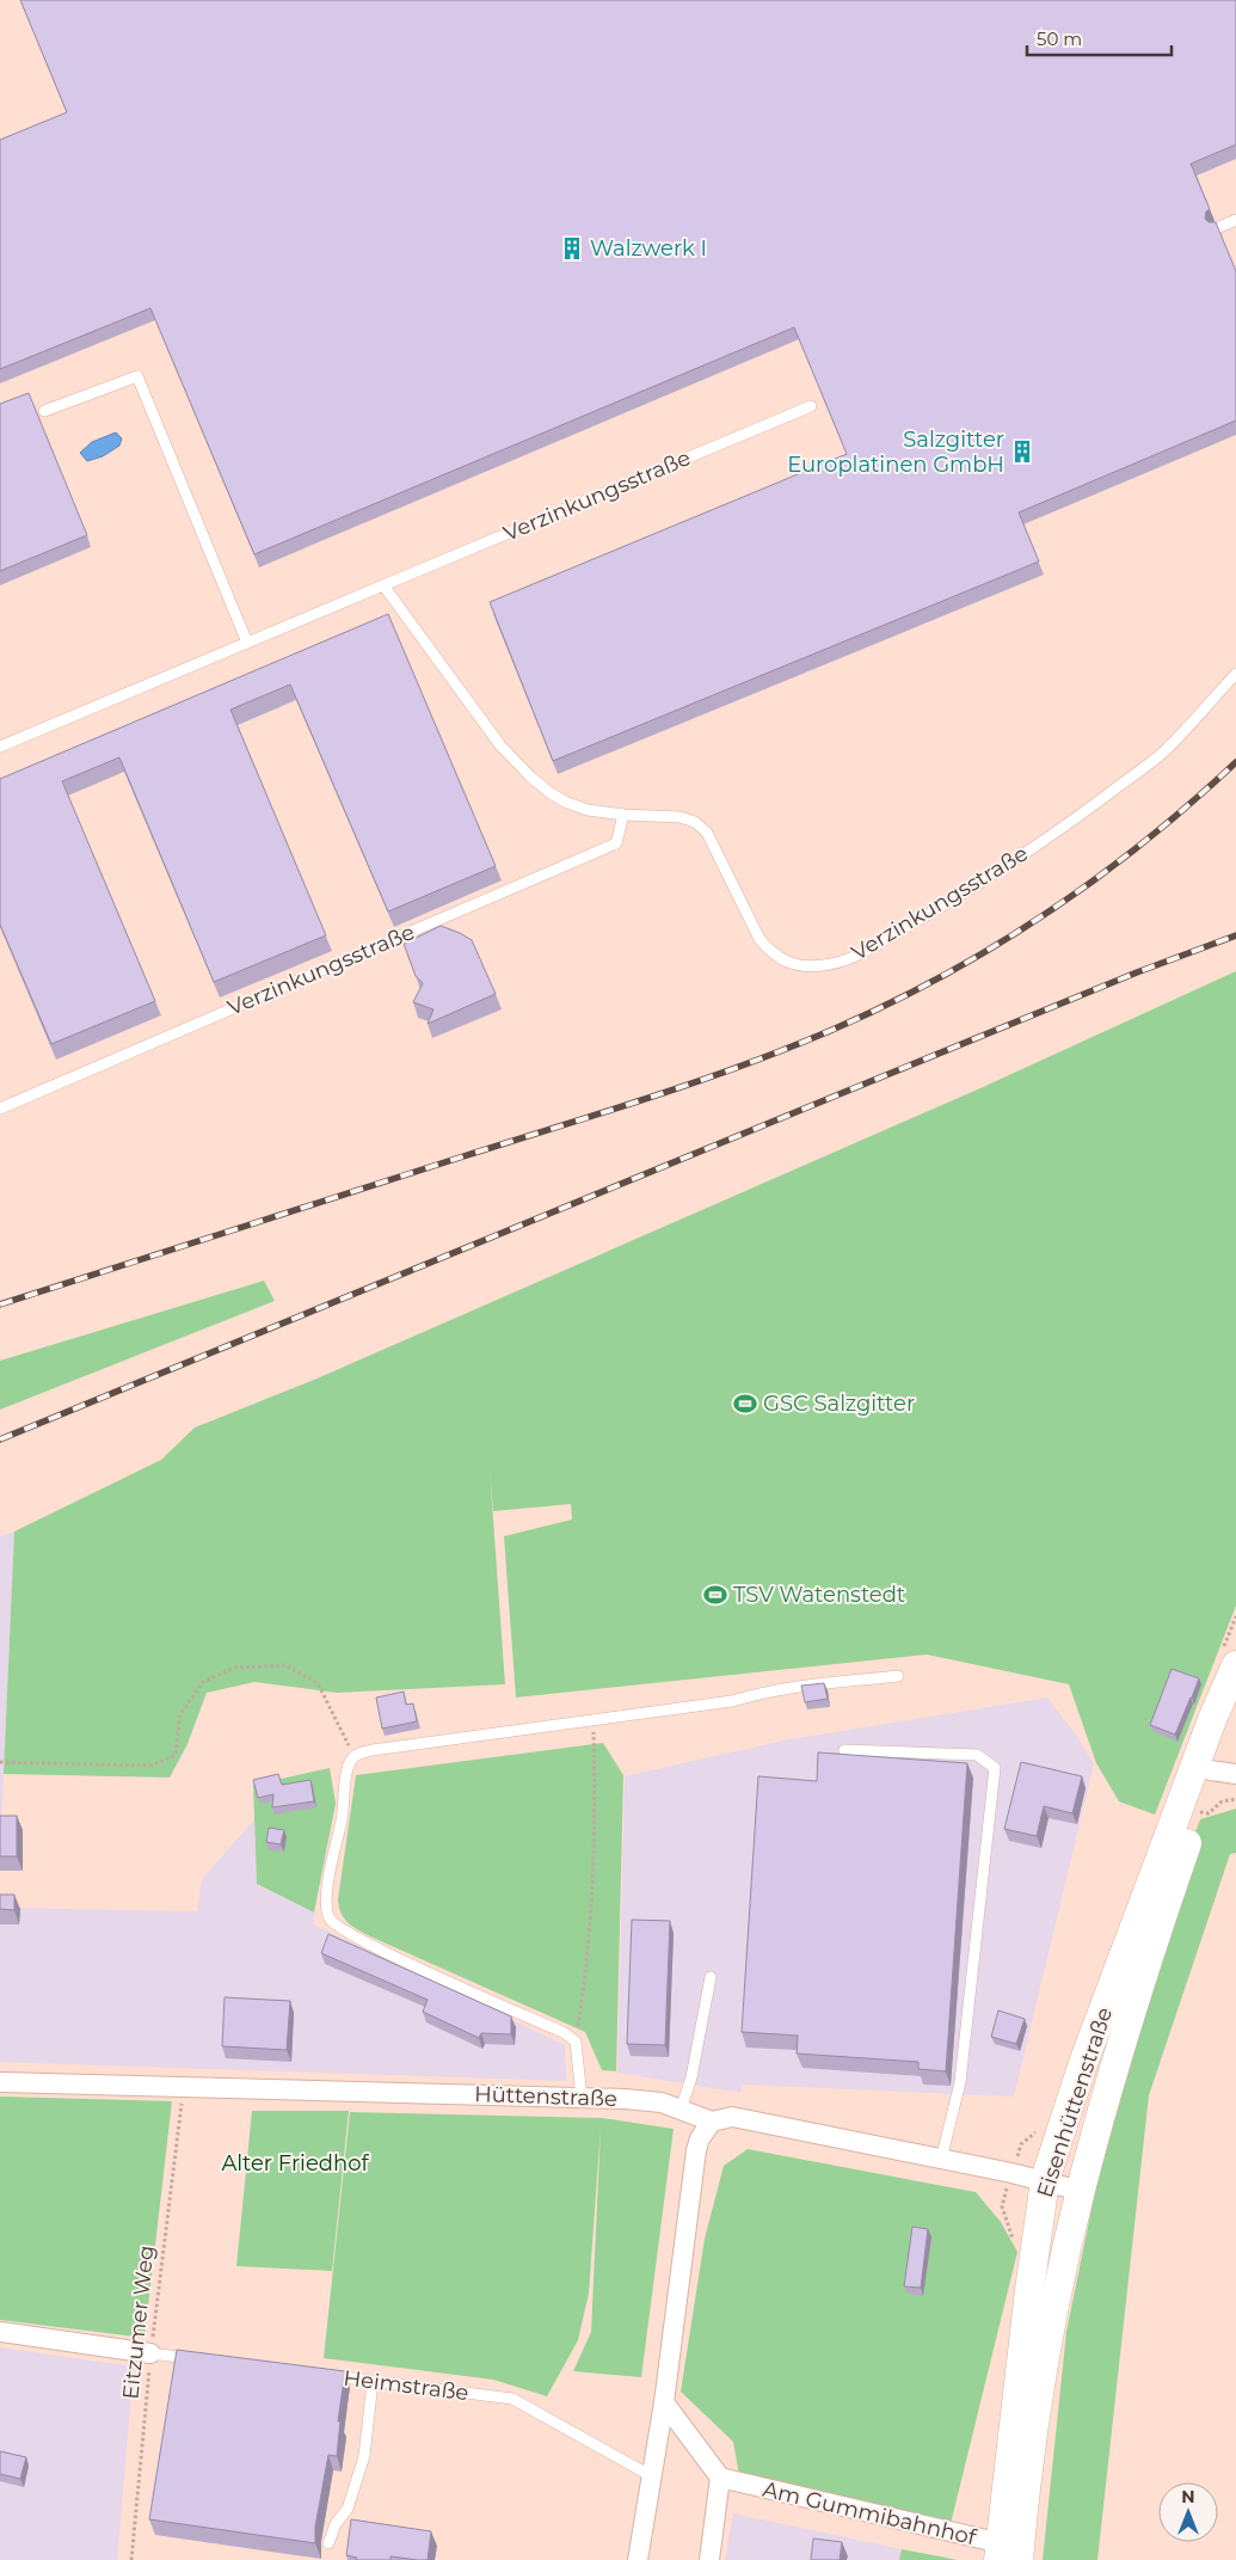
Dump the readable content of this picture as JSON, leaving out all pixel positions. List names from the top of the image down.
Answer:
{
  "streets": {
    "street": ["Hüttenstraße", "Eisenhüttenstraße", "Am Gummibahnhof"],
    "lane": ["Verzinkungsstraße", "Heimstraße"],
    "path": ["Eitzumer Weg"]
  },
  "crossings": [
    ["Hüttenstraße", "Eisenhüttenstraße"],
    ["Hüttenstraße", "Eitzumer Weg"],
    ["Eisenhüttenstraße", "Am Gummibahnhof"]
  ],
  "parks": ["Alter Friedhof"],
  "places": {
    "building": ["Walzwerk I", "Salzgitter Europlatinen GmbH"],
    "sports": ["GSC Salzgitter", "TSV Watenstedt"]
  },
  "scale_bar": "50 m",
  "north": "top"
}
